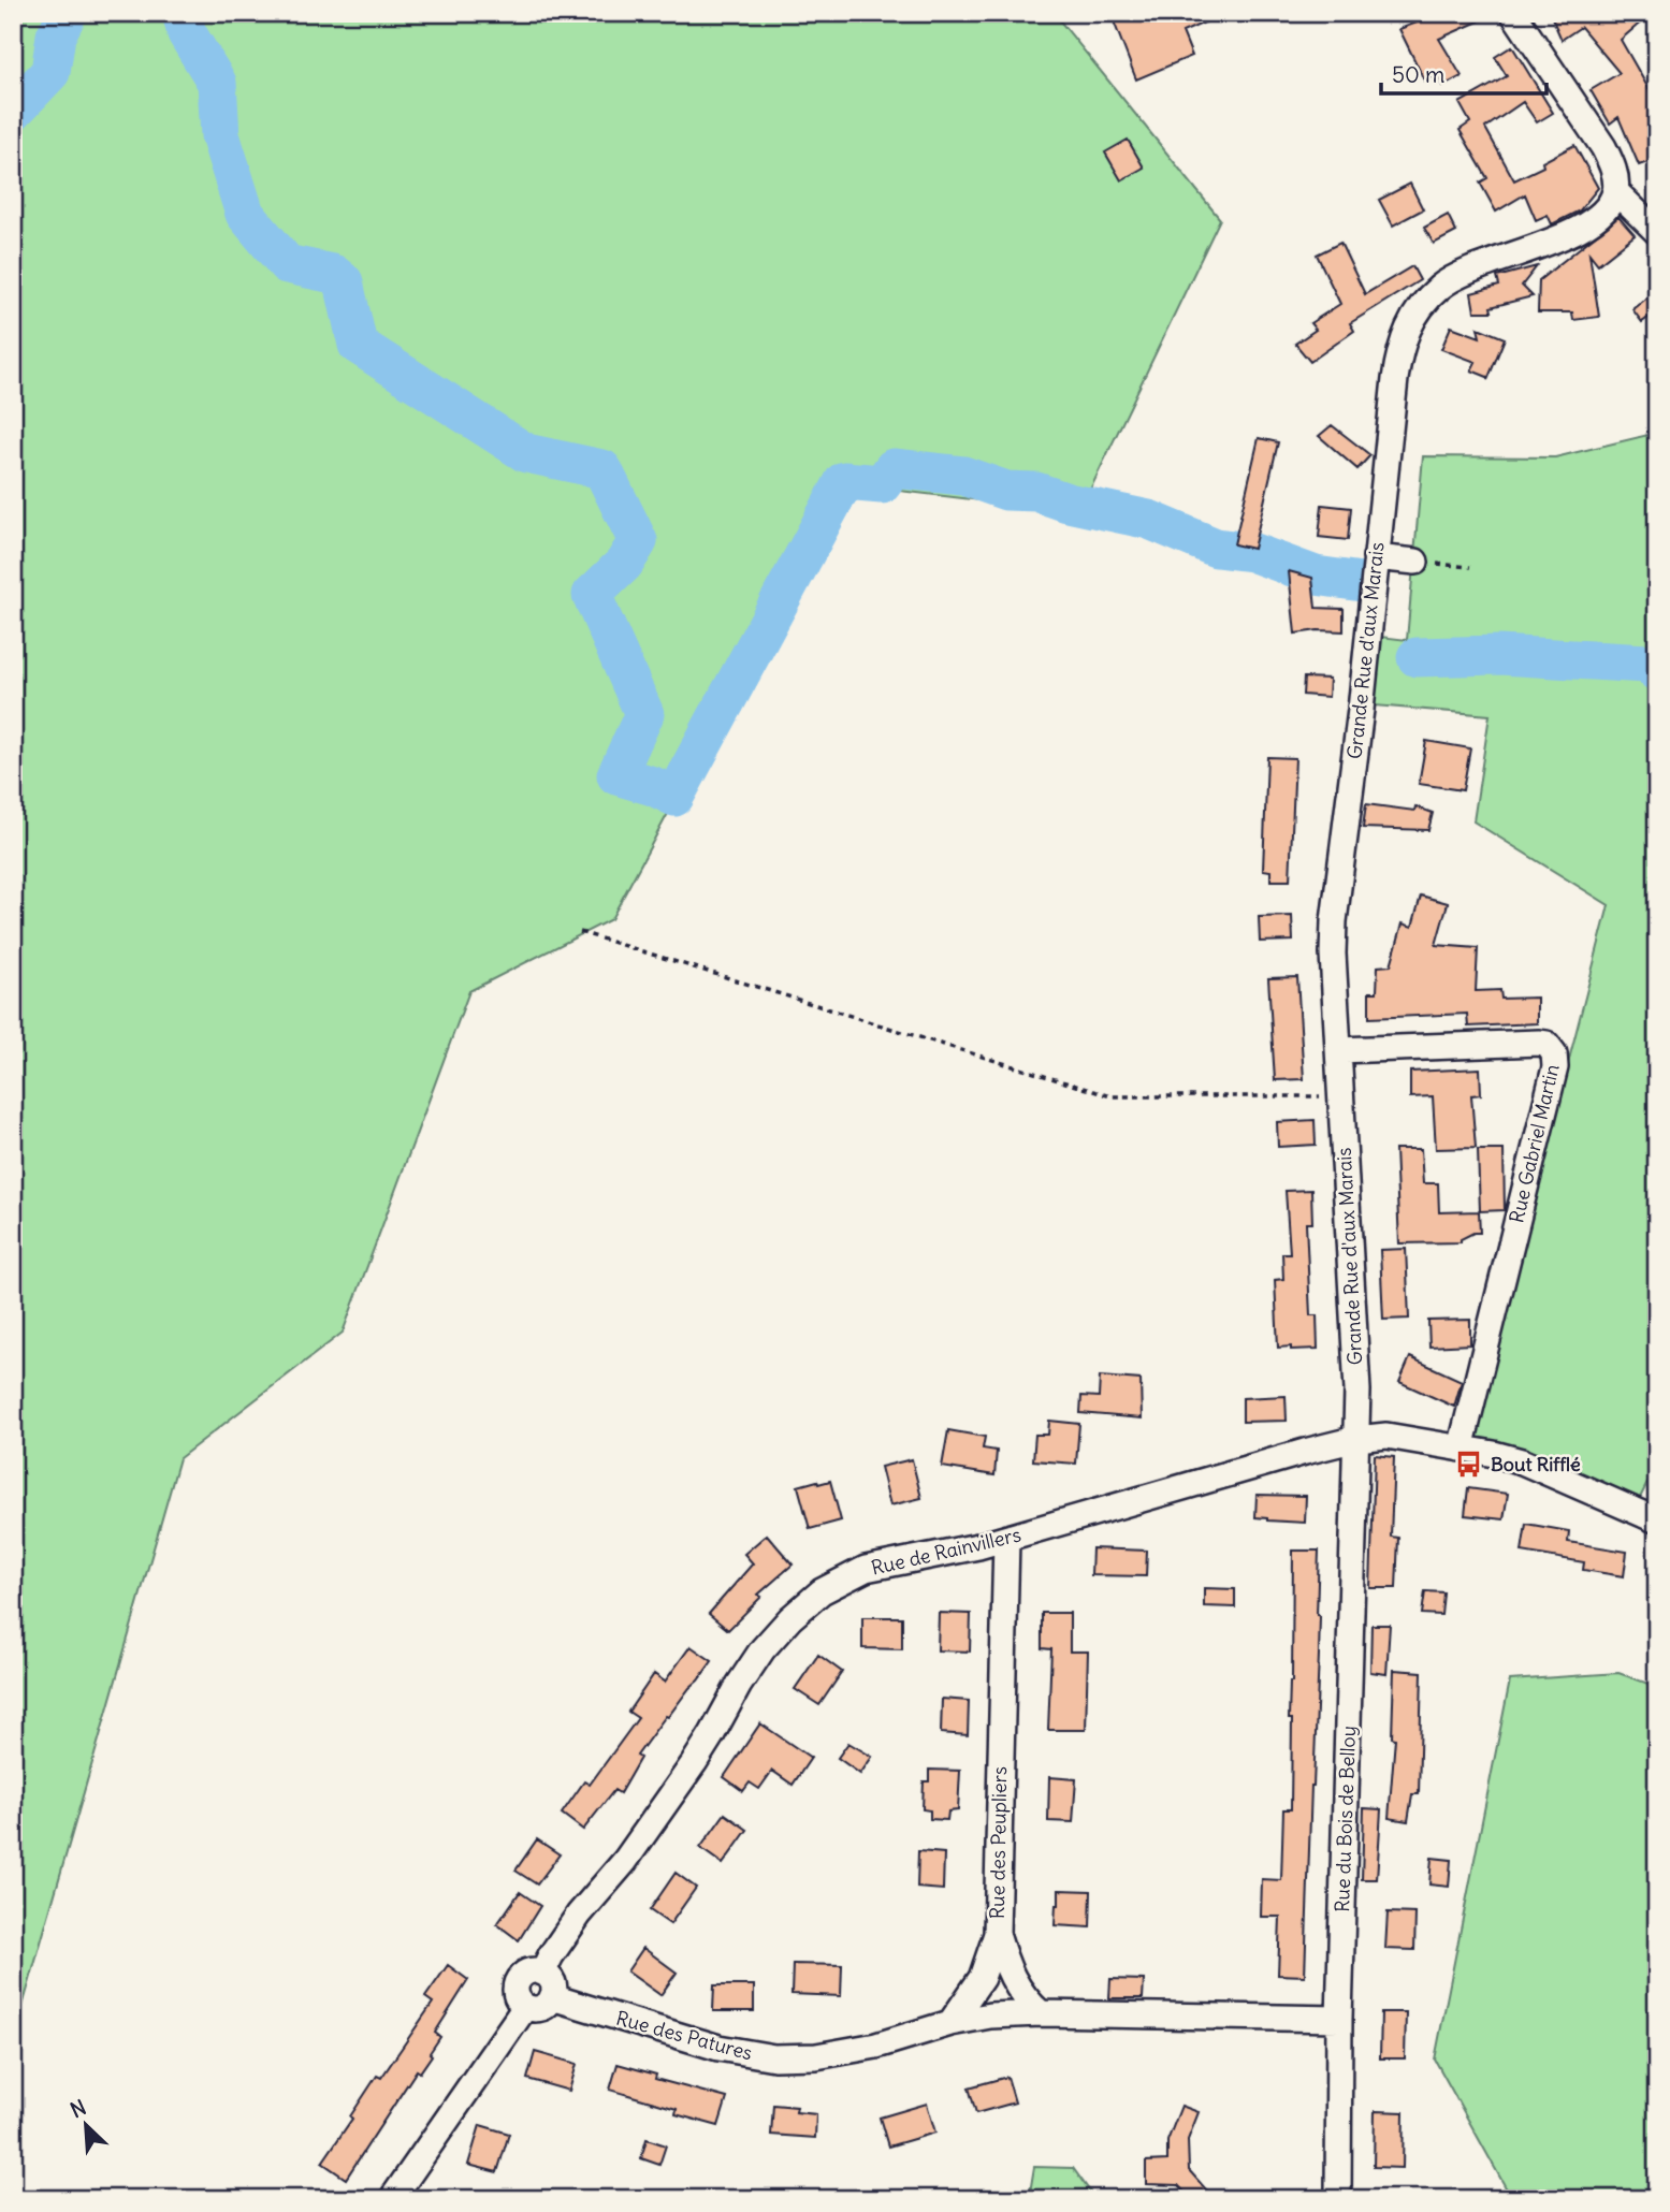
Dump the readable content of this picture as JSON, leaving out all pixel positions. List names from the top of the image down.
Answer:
{
  "streets": {
    "street": [
      "Grande Rue d'aux Marais",
      "Rue Gabriel Martin",
      "Rue de Rainvillers",
      "Rue du Bois de Belloy",
      "Rue des Peupliers",
      "Rue des Patures"
    ]
  },
  "crossings": [
    ["Grande Rue d'aux Marais", "Rue Gabriel Martin"],
    ["Grande Rue d'aux Marais", "Rue de Rainvillers"],
    ["Grande Rue d'aux Marais", "Rue du Bois de Belloy"],
    ["Rue Gabriel Martin", "Rue de Rainvillers"],
    ["Rue de Rainvillers", "Rue du Bois de Belloy"],
    ["Rue de Rainvillers", "Rue des Peupliers"],
    ["Rue de Rainvillers", "Rue des Patures"],
    ["Rue des Peupliers", "Rue des Patures"]
  ],
  "places": {
    "bus stop": ["Bout Rifflé"]
  },
  "scale_bar": "50 m",
  "north": "top left"
}
